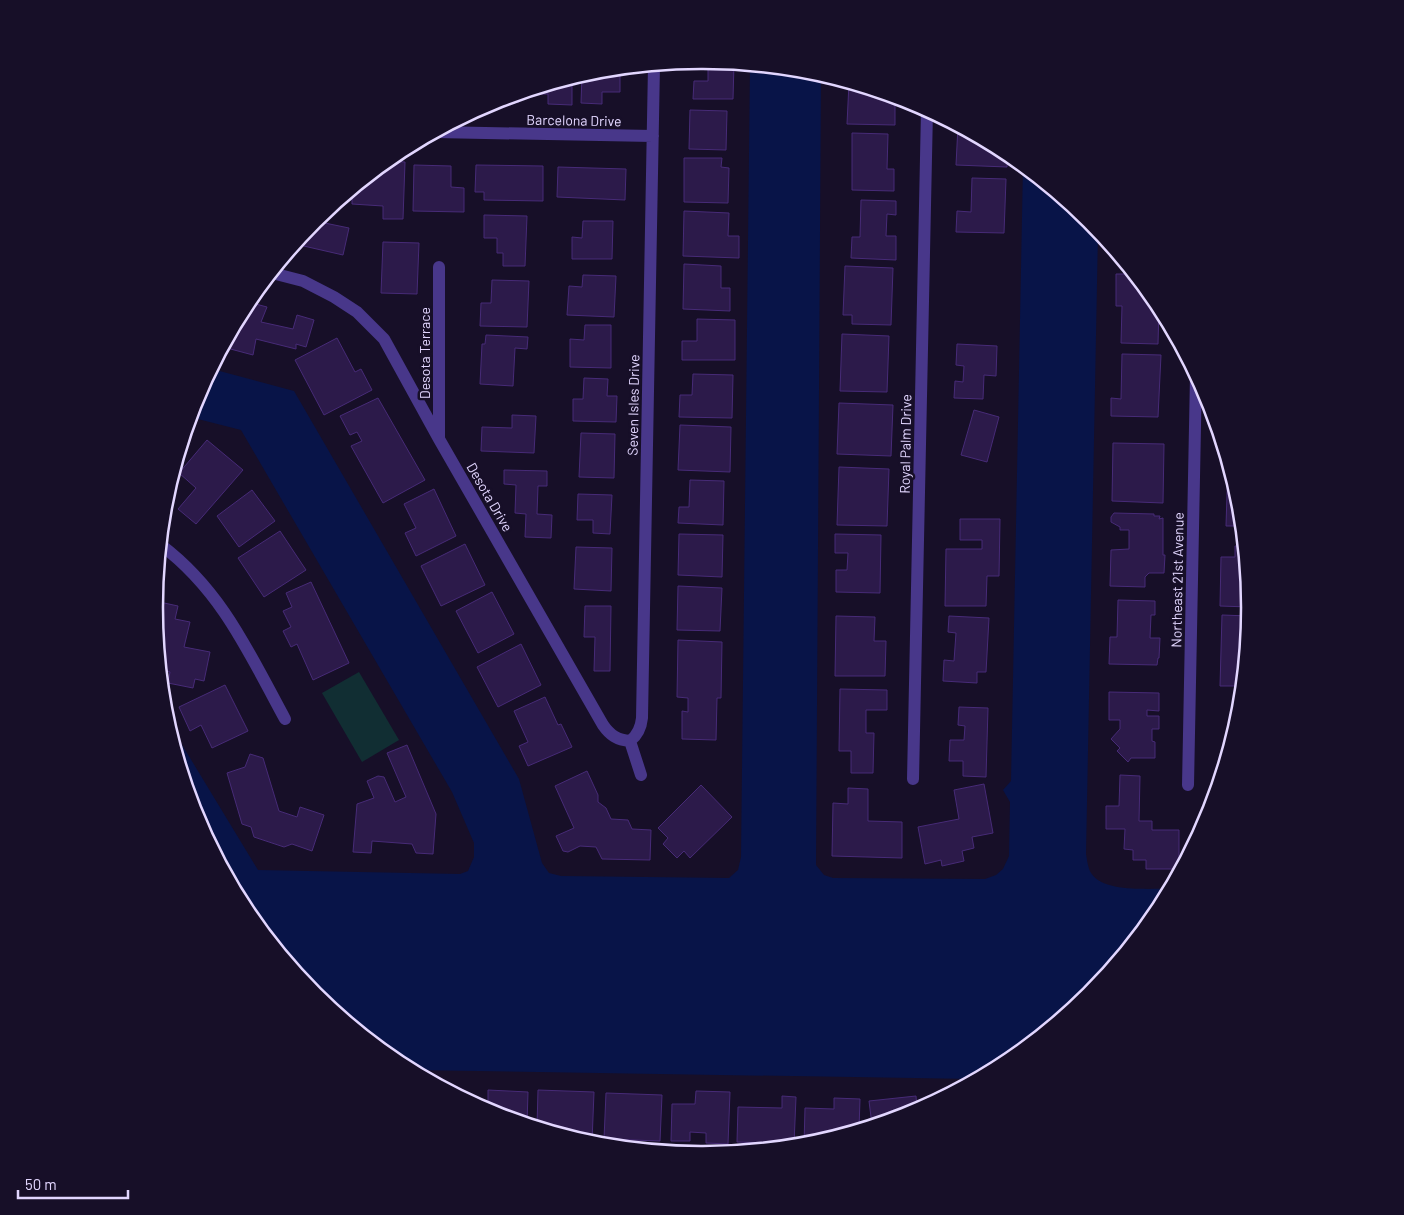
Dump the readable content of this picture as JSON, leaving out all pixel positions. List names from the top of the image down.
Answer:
{
  "streets": {
    "street": [
      "Barcelona Drive",
      "Desota Terrace",
      "Seven Isles Drive",
      "Royal Palm Drive",
      "Desota Drive",
      "Northeast 21st Avenue"
    ]
  },
  "crossings": [
    ["Barcelona Drive", "Seven Isles Drive"],
    ["Desota Terrace", "Desota Drive"],
    ["Seven Isles Drive", "Desota Drive"]
  ],
  "scale_bar": "50 m"
}
